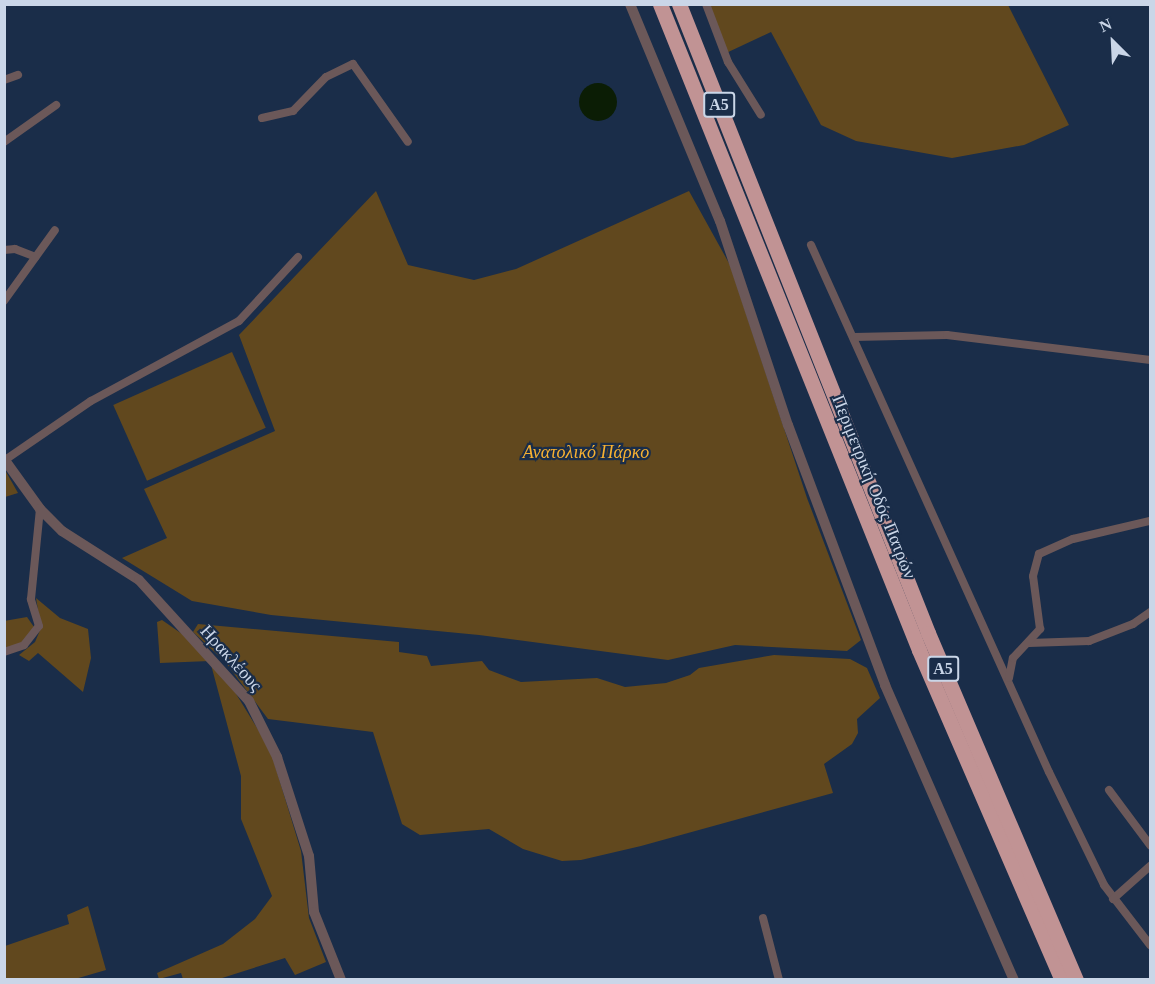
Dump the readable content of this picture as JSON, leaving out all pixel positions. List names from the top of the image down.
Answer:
{
  "streets": {
    "highway": ["Α5", "Περιμετρική Οδός Πατρών"],
    "street": ["Ηρακλέους"]
  },
  "parks": ["Ανατολικό Πάρκο"],
  "north": "top left"
}
